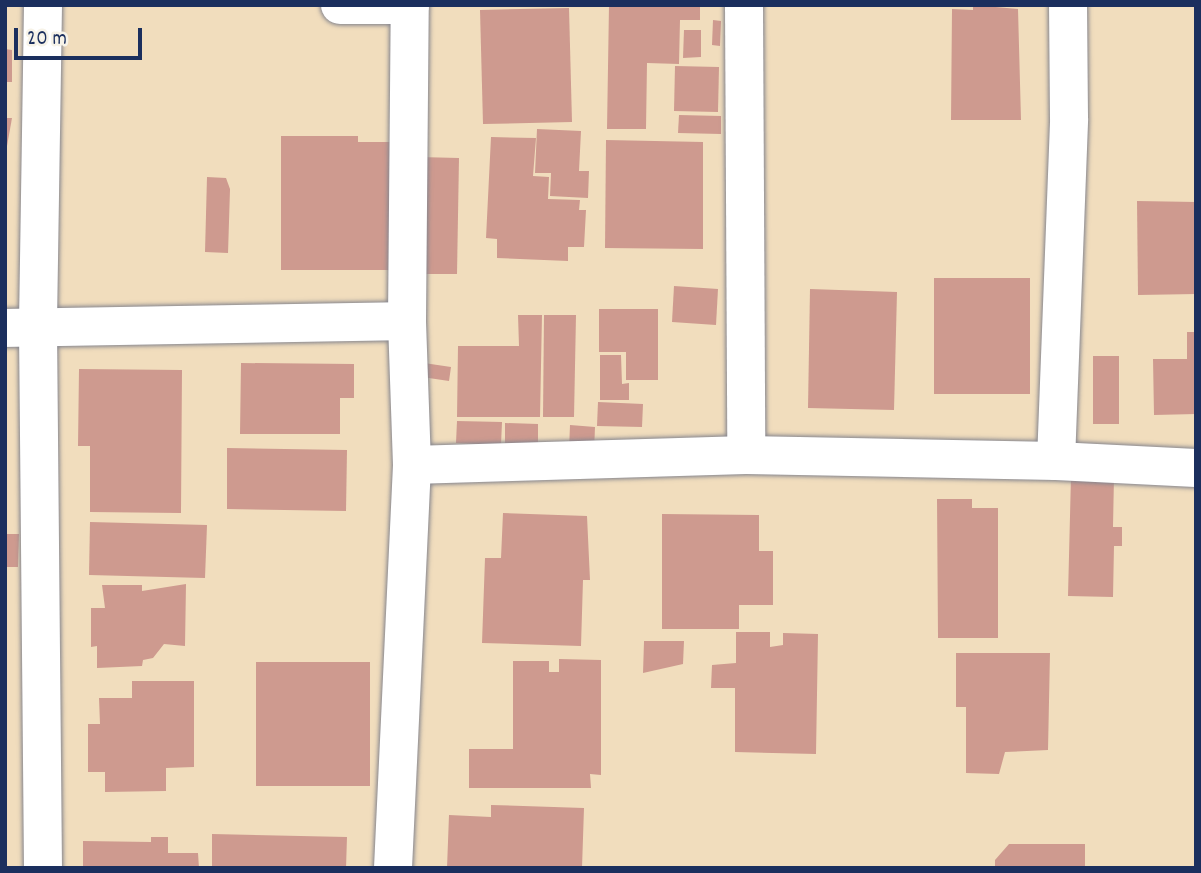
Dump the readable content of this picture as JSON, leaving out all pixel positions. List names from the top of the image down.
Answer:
{
  "scale_bar": "20 m"
}
